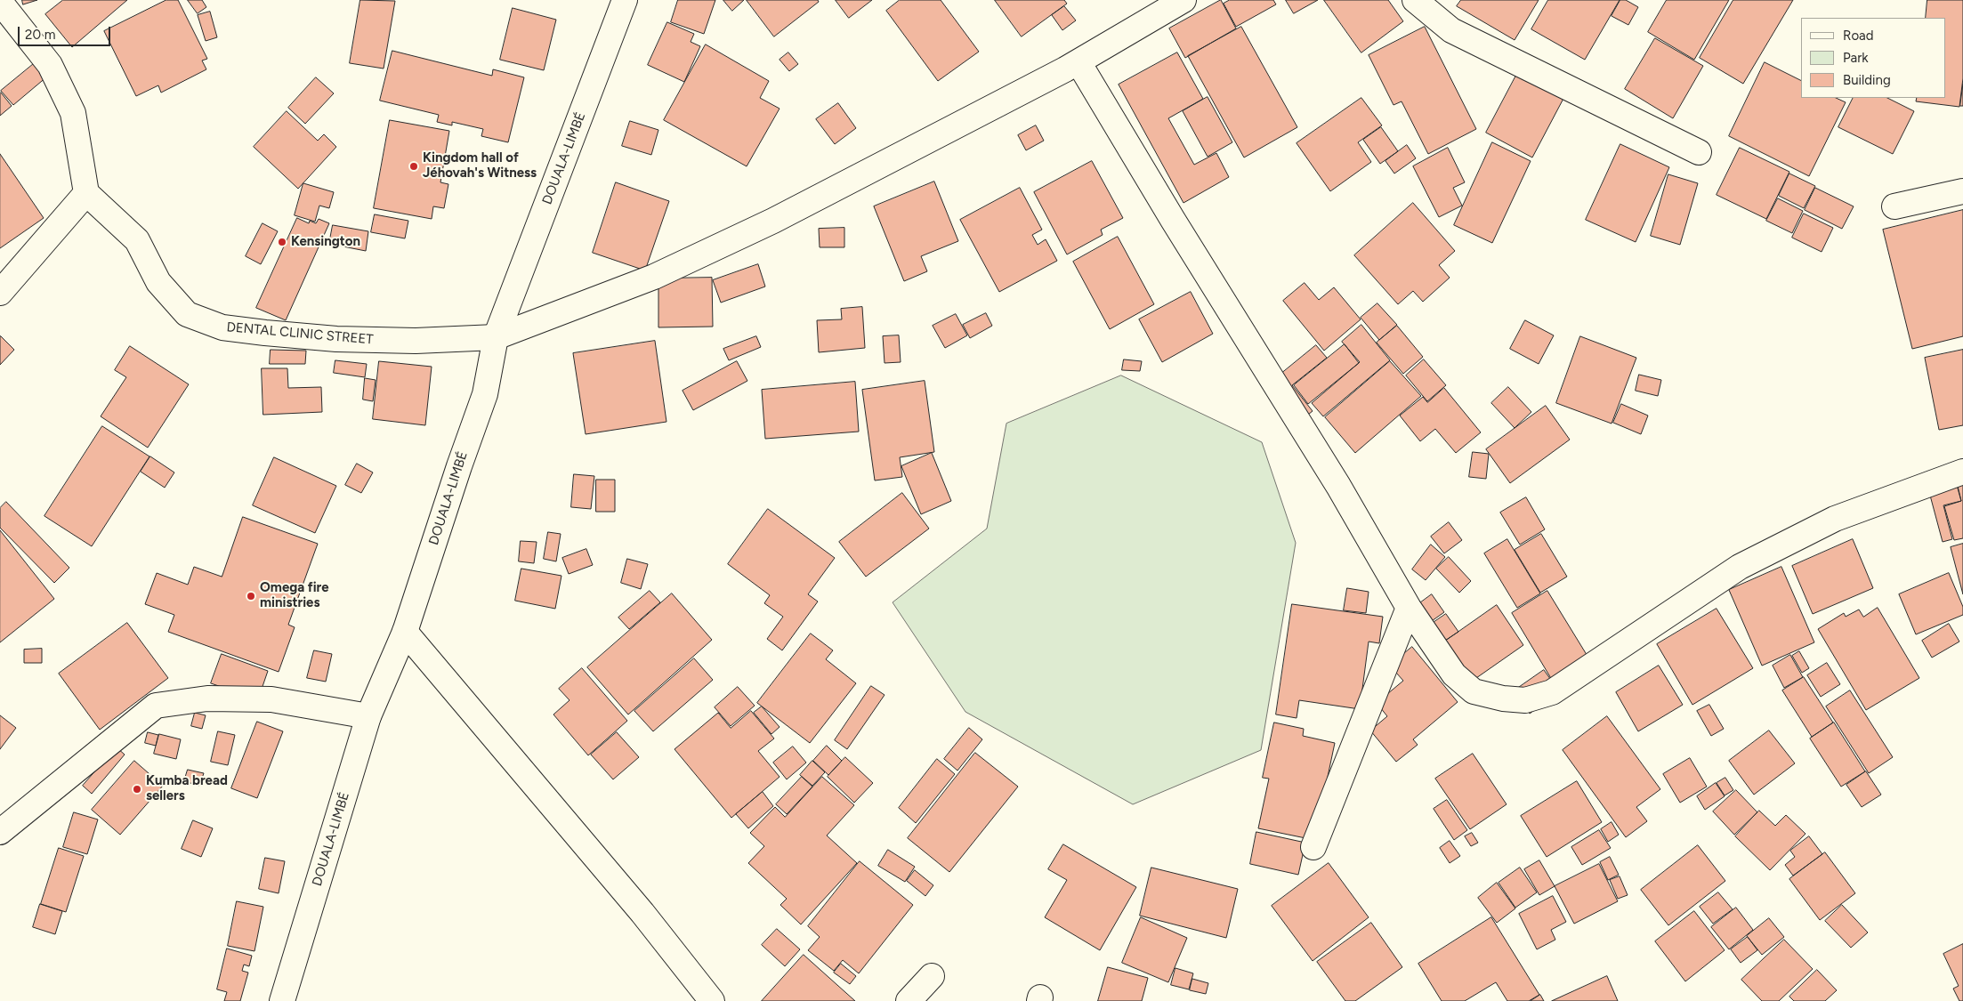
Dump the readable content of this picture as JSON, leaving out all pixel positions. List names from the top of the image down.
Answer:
{
  "streets": {
    "main road": ["DOUALA-LIMBÉ", "DENTAL CLINIC STREET"]
  },
  "crossings": [
    ["DOUALA-LIMBÉ", "DENTAL CLINIC STREET"]
  ],
  "places": [
    "Kingdom hall of Jéhovah's Witness",
    "Kensington",
    "Omega fire ministries",
    "Kumba bread sellers"
  ],
  "legend": ["Road", "Park", "Building"],
  "scale_bar": "20 m"
}
